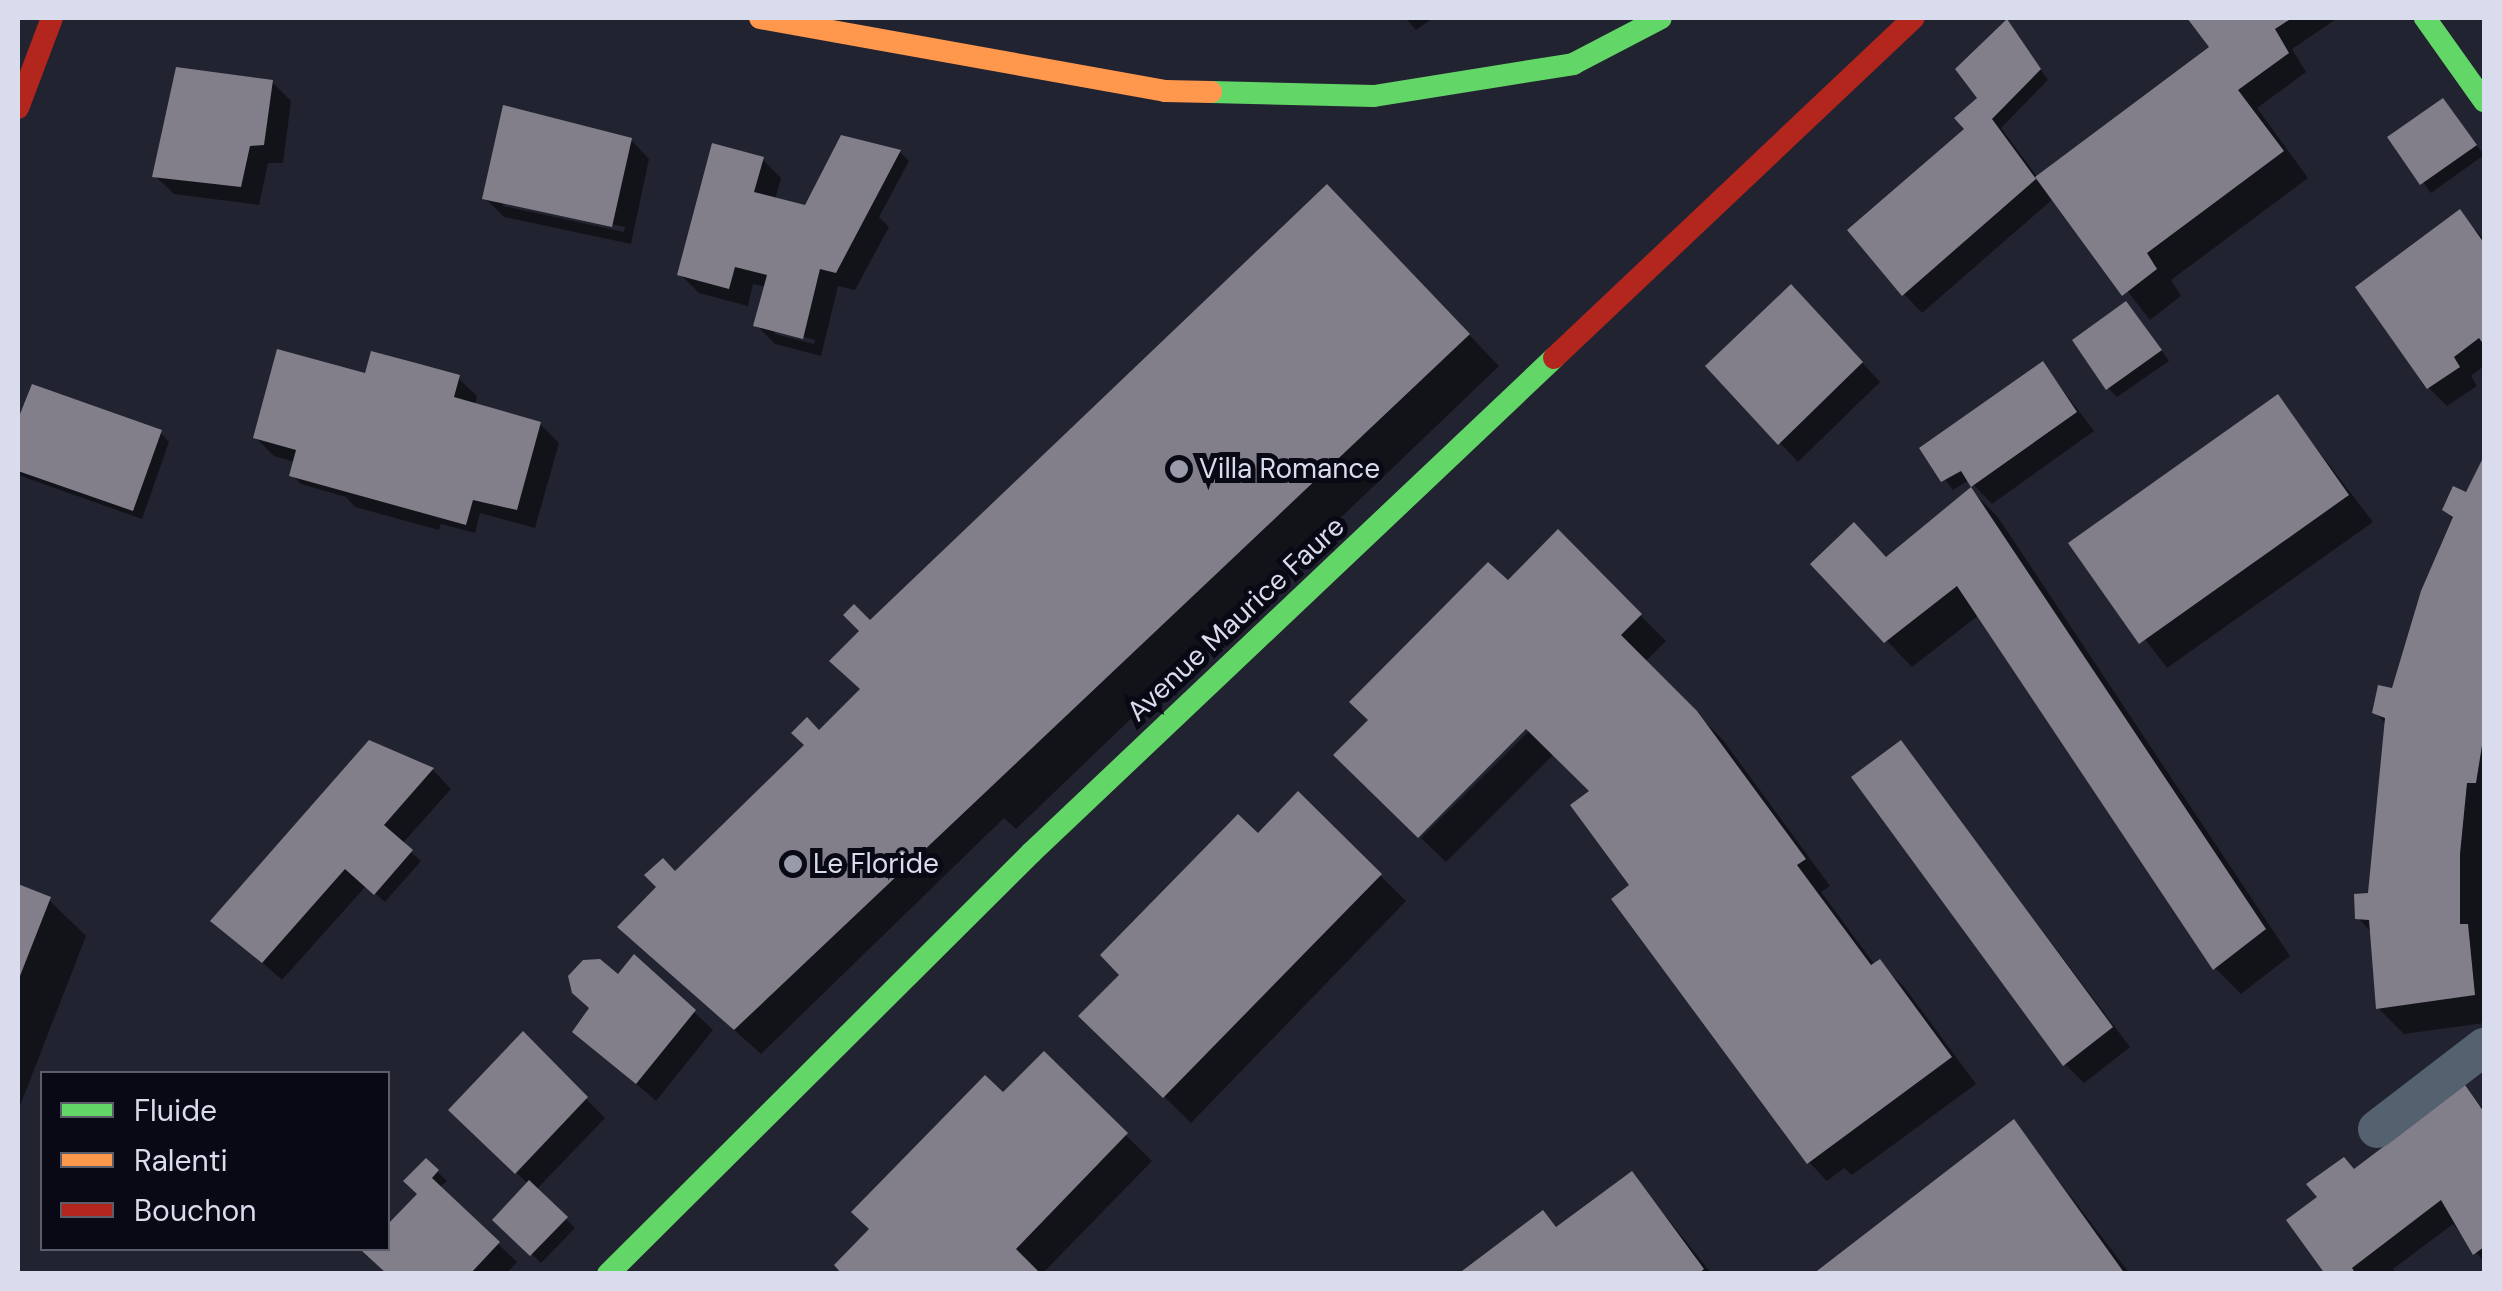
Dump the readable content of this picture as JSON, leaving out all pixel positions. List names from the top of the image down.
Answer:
{
  "streets": {
    "street": ["Avenue Maurice Faure"]
  },
  "places": ["Villa Romance", "Le Floride"],
  "legend": ["Fluide", "Ralenti", "Bouchon"]
}
